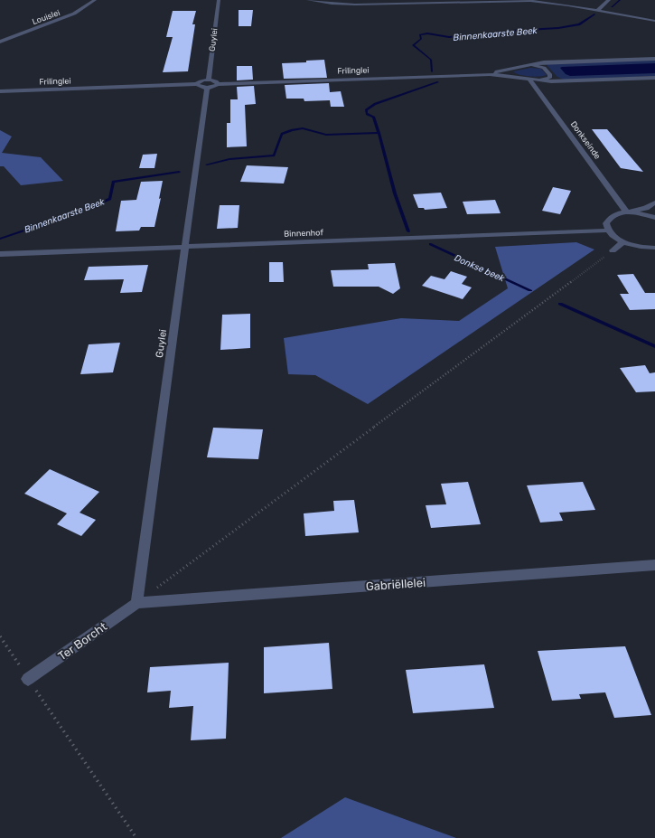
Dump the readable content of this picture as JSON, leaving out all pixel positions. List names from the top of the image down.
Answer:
{
  "streets": {
    "street": [
      "Louislei",
      "Guylei",
      "Frilinglei",
      "Donkseinde",
      "Binnenhof",
      "Gabriëllelei",
      "Ter Borcht"
    ]
  },
  "crossings": [
    ["Guylei", "Frilinglei"],
    ["Guylei", "Binnenhof"],
    ["Guylei", "Gabriëllelei"],
    ["Guylei", "Ter Borcht"],
    ["Frilinglei", "Donkseinde"],
    ["Gabriëllelei", "Ter Borcht"]
  ],
  "water": ["Binnenkaarste Beek", "Donkse beek"]
}
